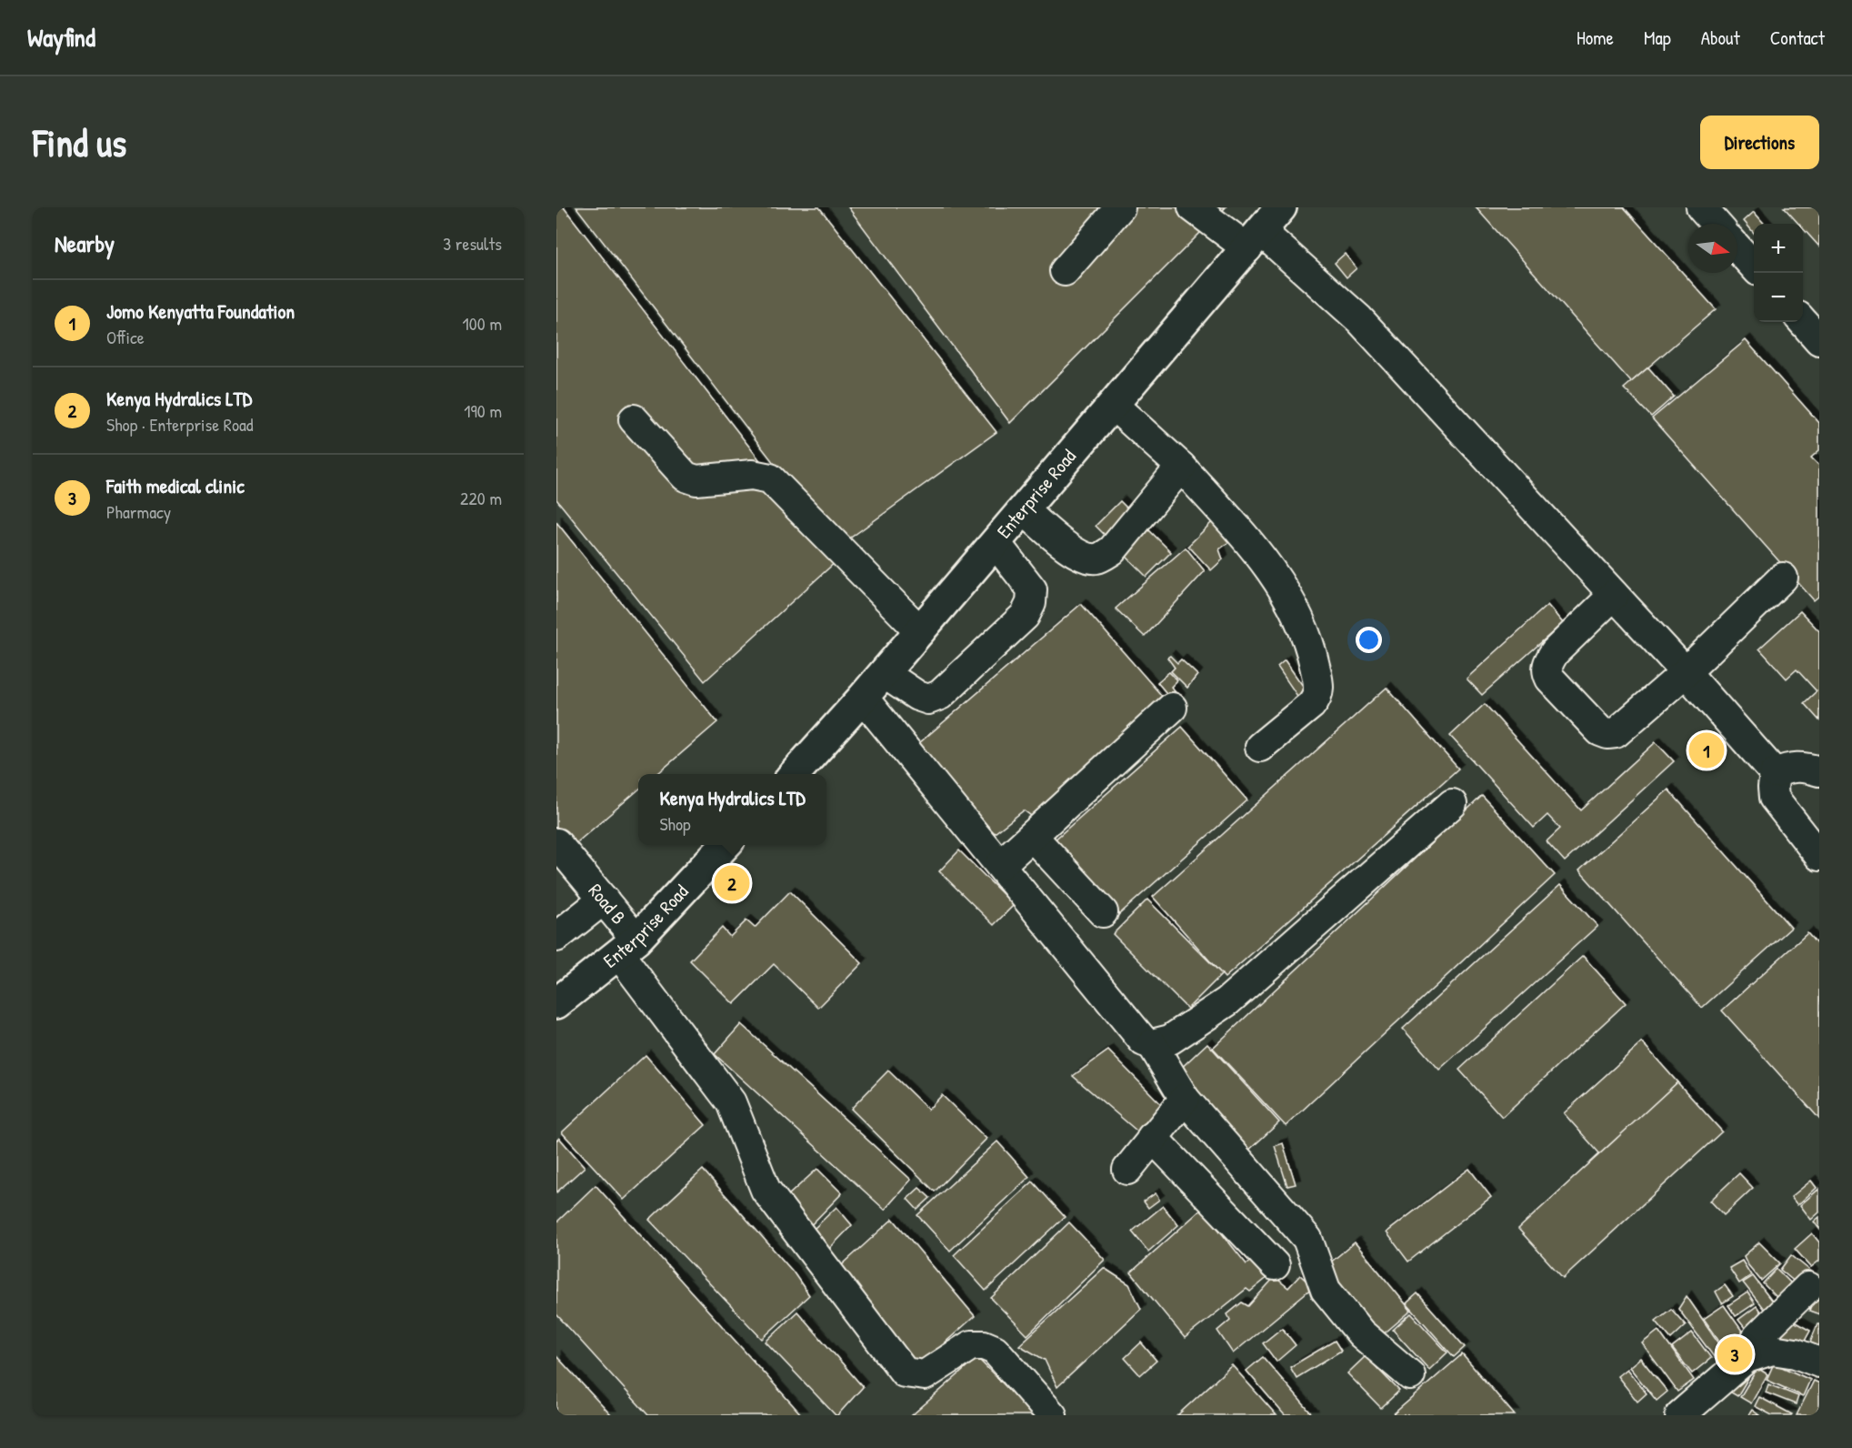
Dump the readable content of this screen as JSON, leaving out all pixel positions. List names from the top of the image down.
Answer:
{
  "streets": {
    "main road": ["Enterprise Road"],
    "street": ["Road B"]
  },
  "crossings": [
    ["Enterprise Road", "Road B"]
  ],
  "north": "right",
  "page": {
    "header": "Wayfind",
    "nav": [
      "Home",
      "Map",
      "About",
      "Contact"
    ],
    "buttons": "Directions",
    "title": "Find us",
    "heading": ["Nearby", "3 results"],
    "map_buttons": ["+", "−"],
    "list": [
      {
        "mark": "1",
        "name": "Jomo Kenyatta Foundation",
        "note": "Office",
        "value": "100 m"
      },
      {
        "mark": "2",
        "name": "Kenya Hydralics LTD",
        "note": "Shop · Enterprise Road",
        "value": "190 m"
      },
      {
        "mark": "3",
        "name": "Faith medical clinic",
        "note": "Pharmacy",
        "value": "220 m"
      }
    ],
    "pins": ["1", "2", "3"],
    "popup": ["Kenya Hydralics LTD", "Shop"]
  }
}
